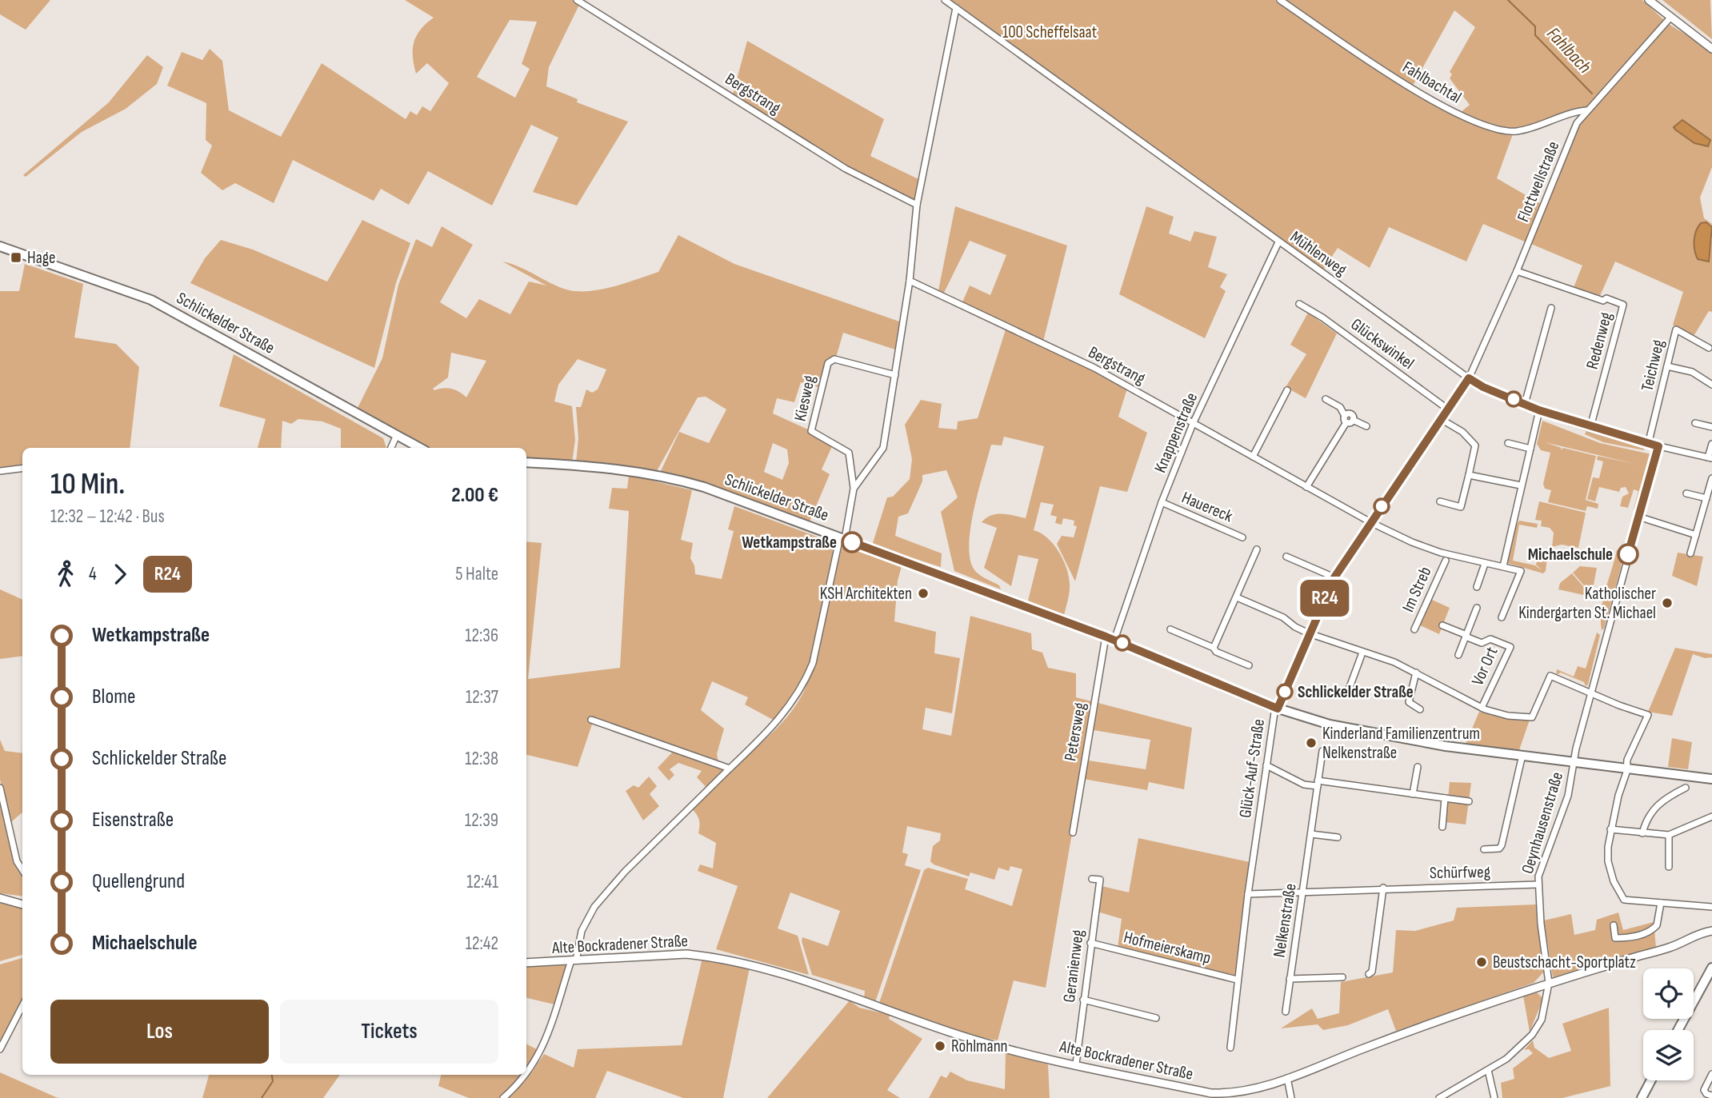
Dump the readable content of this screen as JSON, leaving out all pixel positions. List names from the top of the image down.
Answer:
{
  "streets": {
    "main road": ["Schlickelder Straße"],
    "street": [
      "Fahlbachtal",
      "Bergstrang",
      "Flottwellstraße",
      "Mühlenweg",
      "Redenweg",
      "Glückswinkel",
      "Teichweg",
      "Kiesweg",
      "Knappenstraße",
      "Hauereck",
      "Im Streb",
      "Vor Ort",
      "Petersweg",
      "Glück-Auf-Straße",
      "Oeynhausenstraße",
      "Schürfweg",
      "Nelkenstraße",
      "Alte Bockradener Straße",
      "Hofmeierskamp",
      "Geranienweg"
    ]
  },
  "crossings": [
    ["Fahlbachtal", "Flottwellstraße"],
    ["Bergstrang", "Kiesweg"],
    ["Bergstrang", "Knappenstraße"],
    ["Bergstrang", "Glück-Auf-Straße"],
    ["Flottwellstraße", "Mühlenweg"],
    ["Flottwellstraße", "Redenweg"],
    ["Flottwellstraße", "Glück-Auf-Straße"],
    ["Mühlenweg", "Redenweg"],
    ["Mühlenweg", "Teichweg"],
    ["Mühlenweg", "Knappenstraße"],
    ["Mühlenweg", "Glück-Auf-Straße"],
    ["Mühlenweg", "Oeynhausenstraße"],
    ["Schlickelder Straße", "Kiesweg"],
    ["Schlickelder Straße", "Knappenstraße"],
    ["Schlickelder Straße", "Petersweg"],
    ["Schlickelder Straße", "Glück-Auf-Straße"],
    ["Schlickelder Straße", "Oeynhausenstraße"],
    ["Glückswinkel", "Glück-Auf-Straße"],
    ["Knappenstraße", "Hauereck"],
    ["Knappenstraße", "Petersweg"],
    ["Glück-Auf-Straße", "Schürfweg"],
    ["Glück-Auf-Straße", "Hofmeierskamp"],
    ["Oeynhausenstraße", "Schürfweg"],
    ["Oeynhausenstraße", "Alte Bockradener Straße"],
    ["Schürfweg", "Nelkenstraße"],
    ["Alte Bockradener Straße", "Geranienweg"],
    ["Hofmeierskamp", "Geranienweg"]
  ],
  "water": ["Fahlbach"],
  "parks": ["100 Scheffelsaat"],
  "places": {
    "transit": ["Hage"],
    "other": [
      "Wetkampstraße",
      "Michaelschule",
      "KSH Architekten",
      "Katholischer Kindergarten St. Michael",
      "Schlickelder Straße",
      "Kinderland Familienzentrum Nelkenstraße",
      "Beustschacht-Sportplatz",
      "Rohlmann"
    ]
  },
  "lines": ["bus line R24"],
  "page": {
    "on_map": "R24",
    "heading": ["10 Min.", "12:32 – 12:42 · Bus", "2.00 €"],
    "legs": ["4", "R24", "5 Halte"],
    "list": [
      {
        "name": "Wetkampstraße",
        "value": "12:36"
      },
      {
        "name": "Blome",
        "value": "12:37"
      },
      {
        "name": "Schlickelder Straße",
        "value": "12:38"
      },
      {
        "name": "Eisenstraße",
        "value": "12:39"
      },
      {
        "name": "Quellengrund",
        "value": "12:41"
      },
      {
        "name": "Michaelschule",
        "value": "12:42"
      }
    ],
    "buttons": ["Los", "Tickets"]
  }
}
